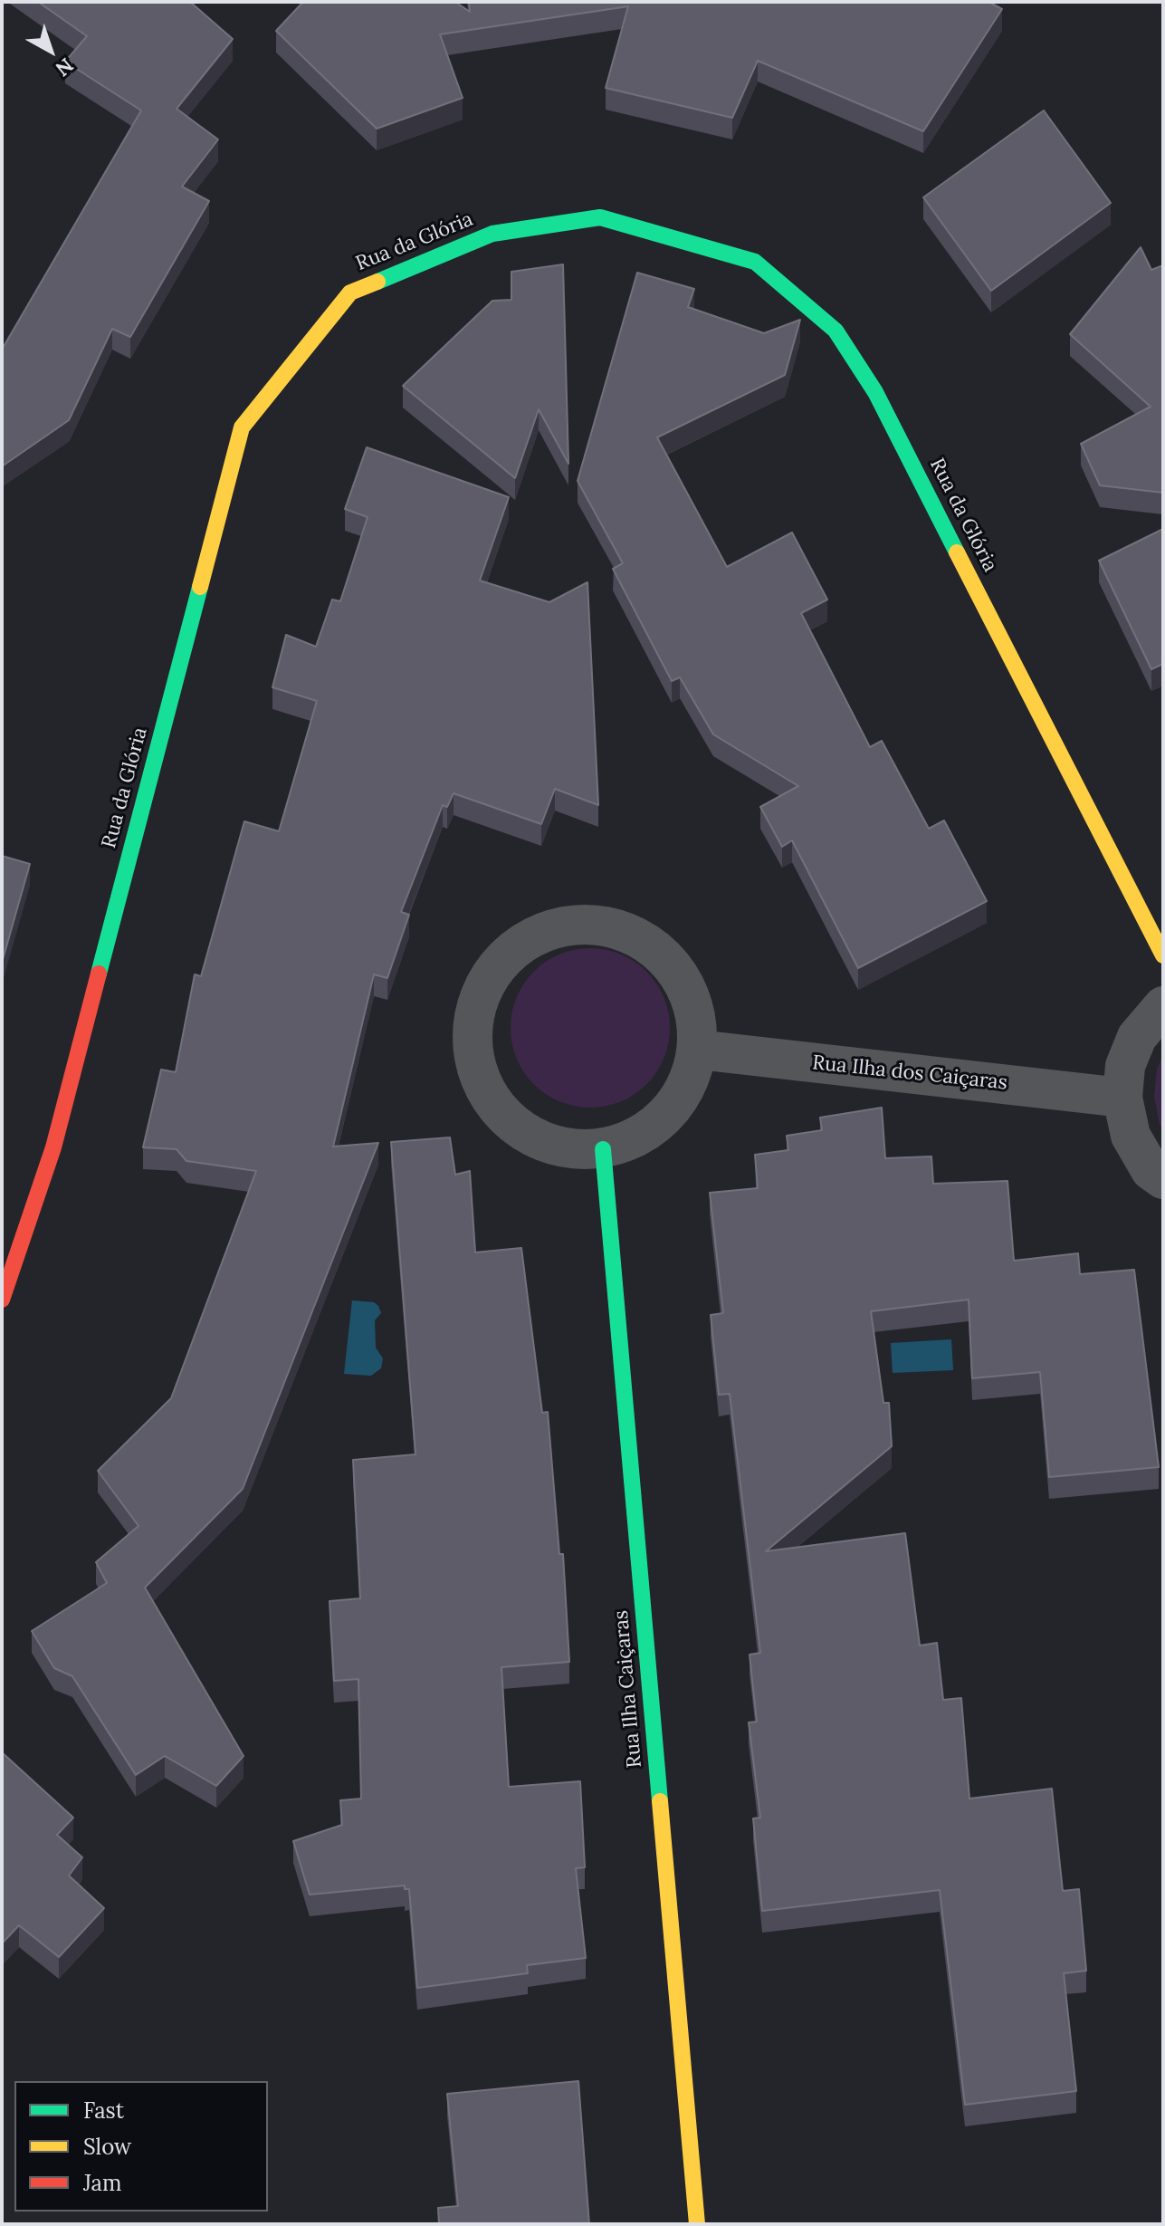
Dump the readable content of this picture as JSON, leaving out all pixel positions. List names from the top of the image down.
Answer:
{
  "streets": {
    "street": ["Rua da Glória", "Rua Ilha dos Caiçaras", "Rua Ilha Caiçaras"]
  },
  "crossings": [
    ["Rua Ilha dos Caiçaras", "Rua Ilha Caiçaras"]
  ],
  "legend": ["Fast", "Slow", "Jam"],
  "north": "bottom right"
}
